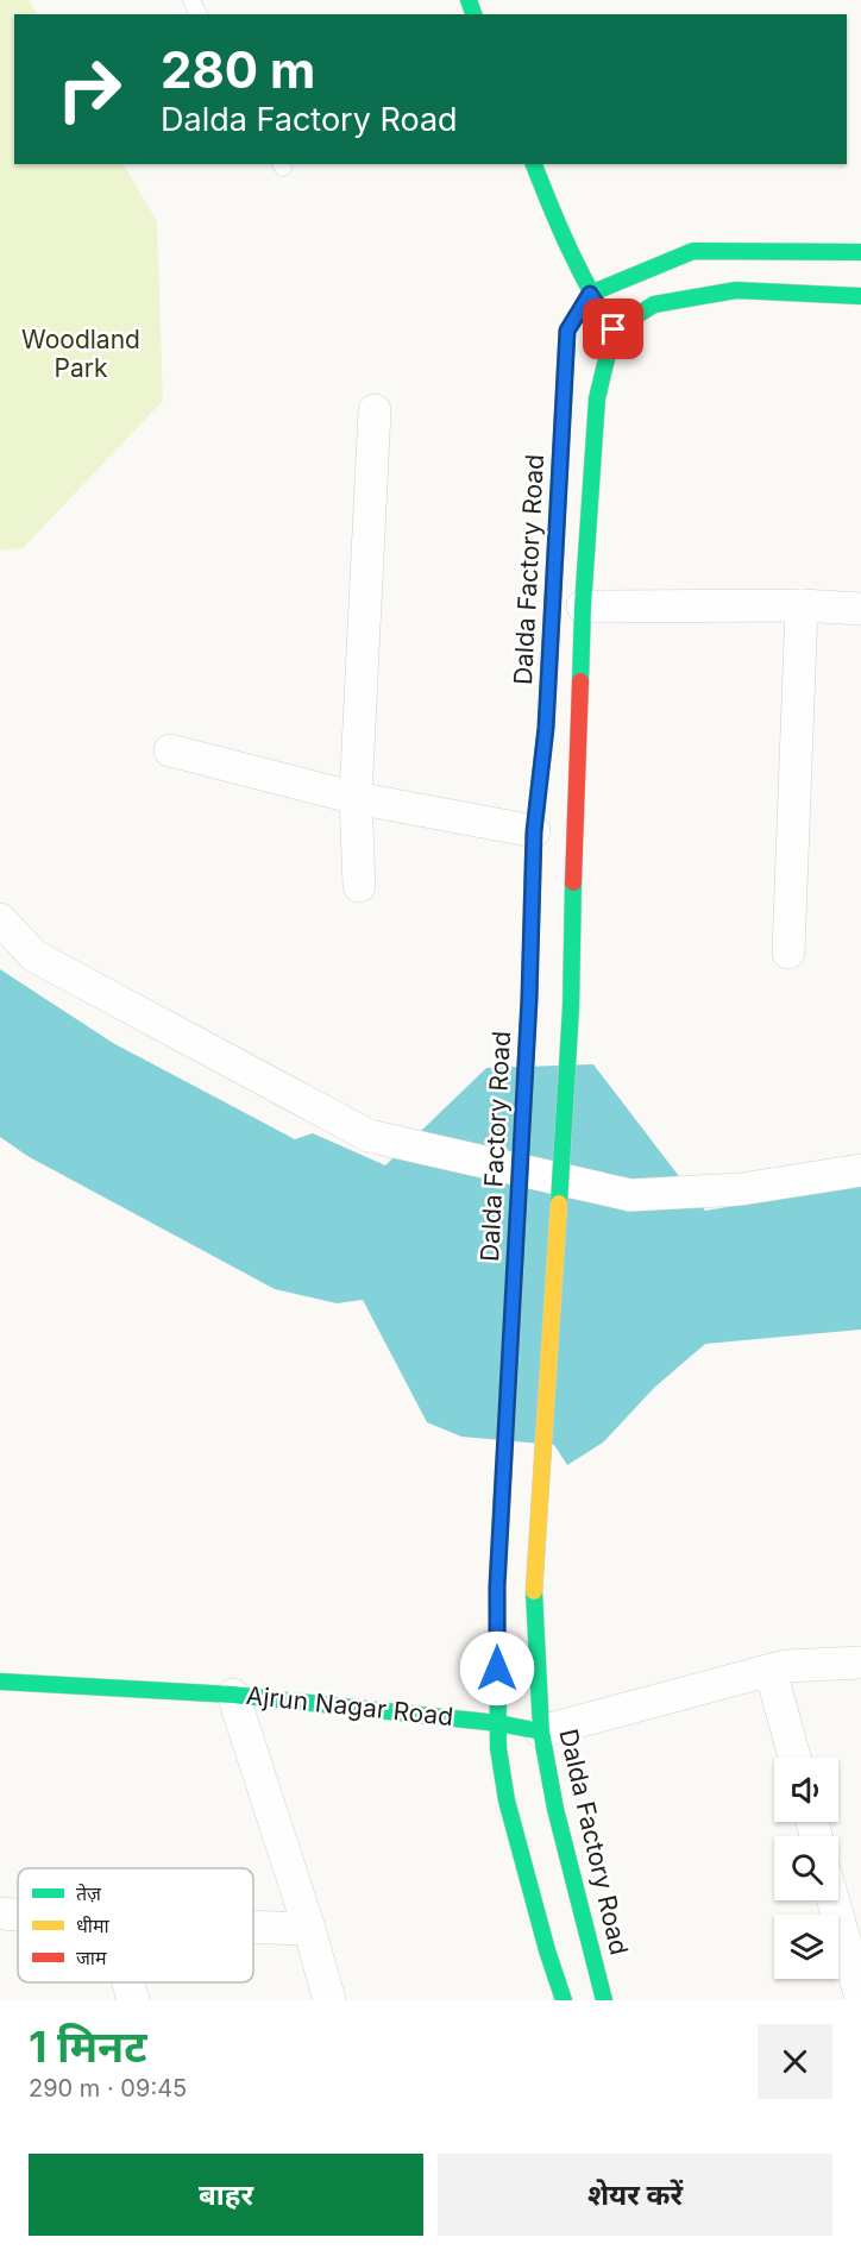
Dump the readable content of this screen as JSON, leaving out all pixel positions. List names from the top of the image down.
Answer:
{
  "streets": {
    "street": ["Dalda Factory Road", "Ajrun Nagar Road"]
  },
  "crossings": [
    ["Dalda Factory Road", "Ajrun Nagar Road"]
  ],
  "parks": ["Woodland Park"],
  "legend": ["तेज़", "धीमा", "जाम"],
  "page": {
    "turn": ["280 m", "Dalda Factory Road"],
    "heading": ["1 मिनट", "290 m · 09:45"],
    "buttons": ["बाहर", "शेयर करें"]
  }
}
